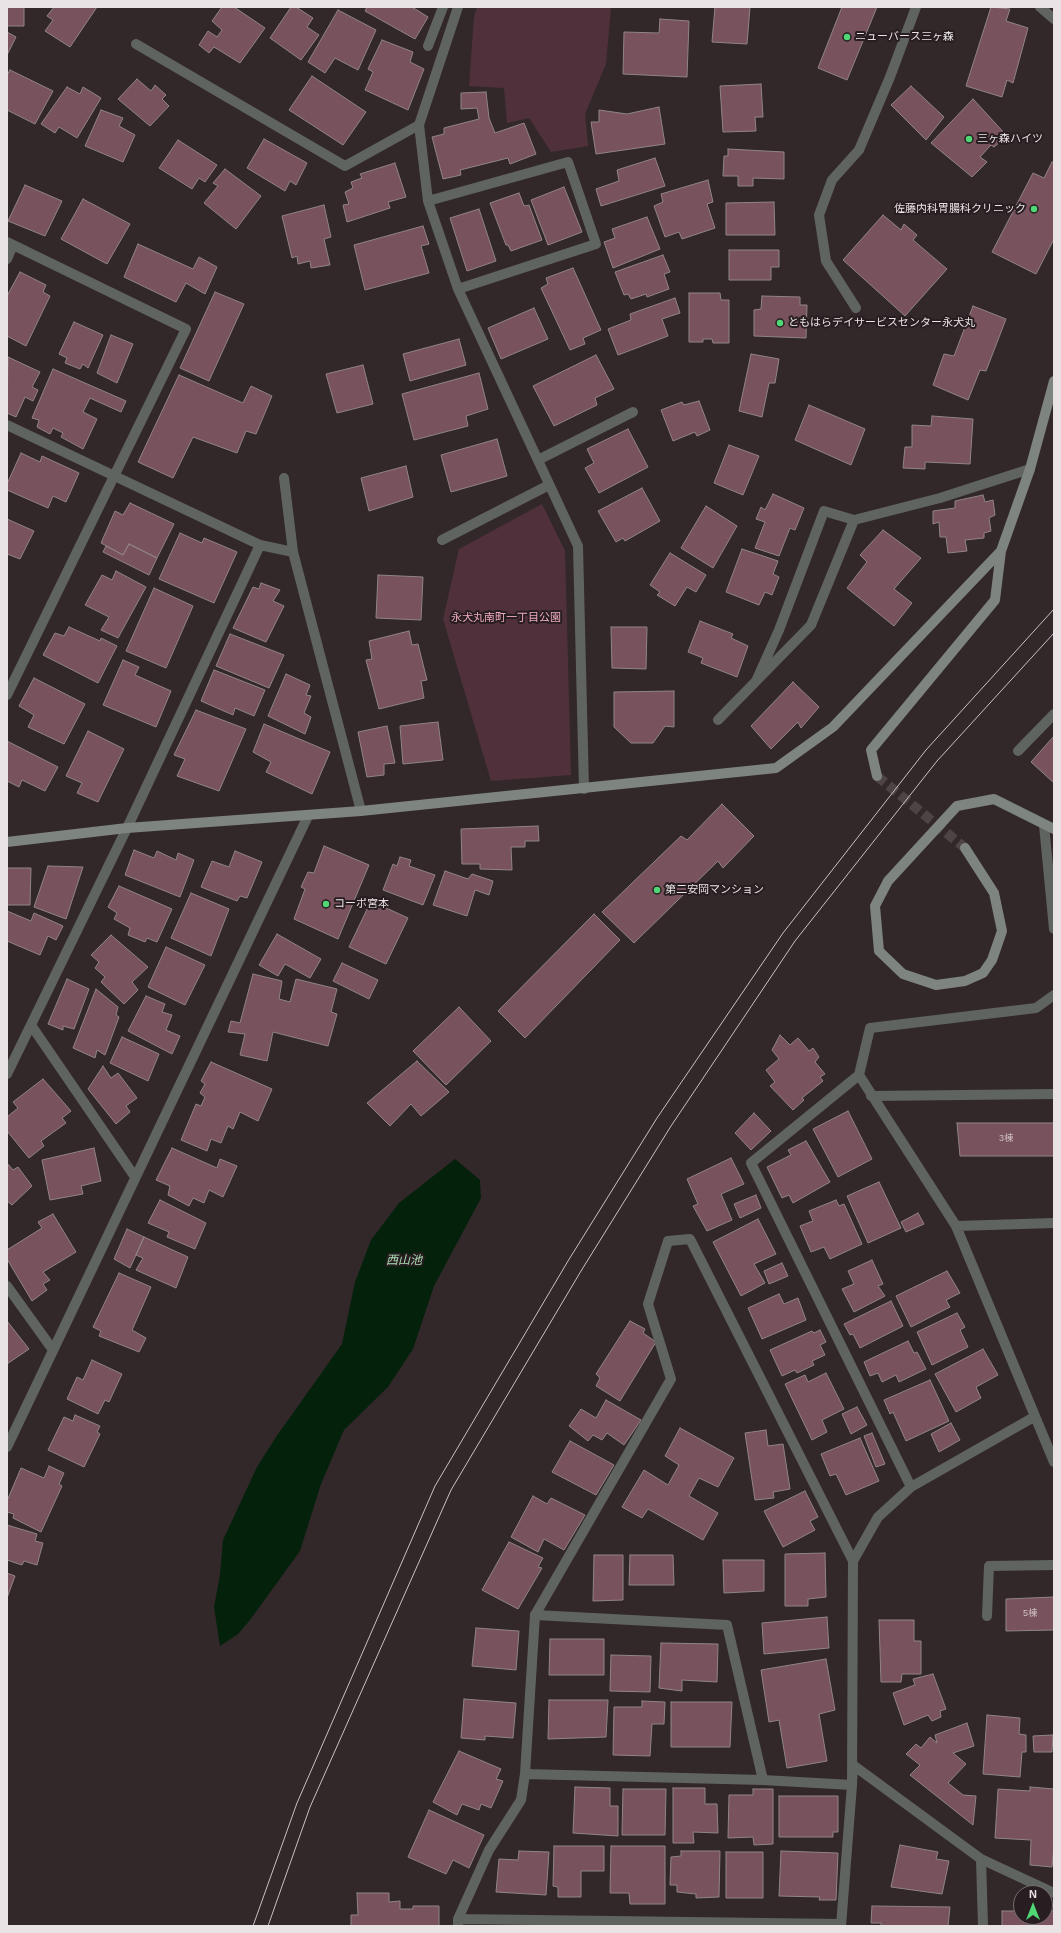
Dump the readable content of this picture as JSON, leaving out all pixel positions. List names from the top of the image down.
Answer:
{
  "water": ["西山池"],
  "parks": ["永犬丸南町一丁目公園"],
  "places": [
    "ニューバース三ヶ森",
    "三ヶ森ハイツ",
    "佐藤内科胃腸科クリニック",
    "ともはらデイサービスセンター永犬丸",
    "第二安岡マンション",
    "コーポ宮本"
  ],
  "house_numbers": ["3棟", "5棟"],
  "north": "top"
}
